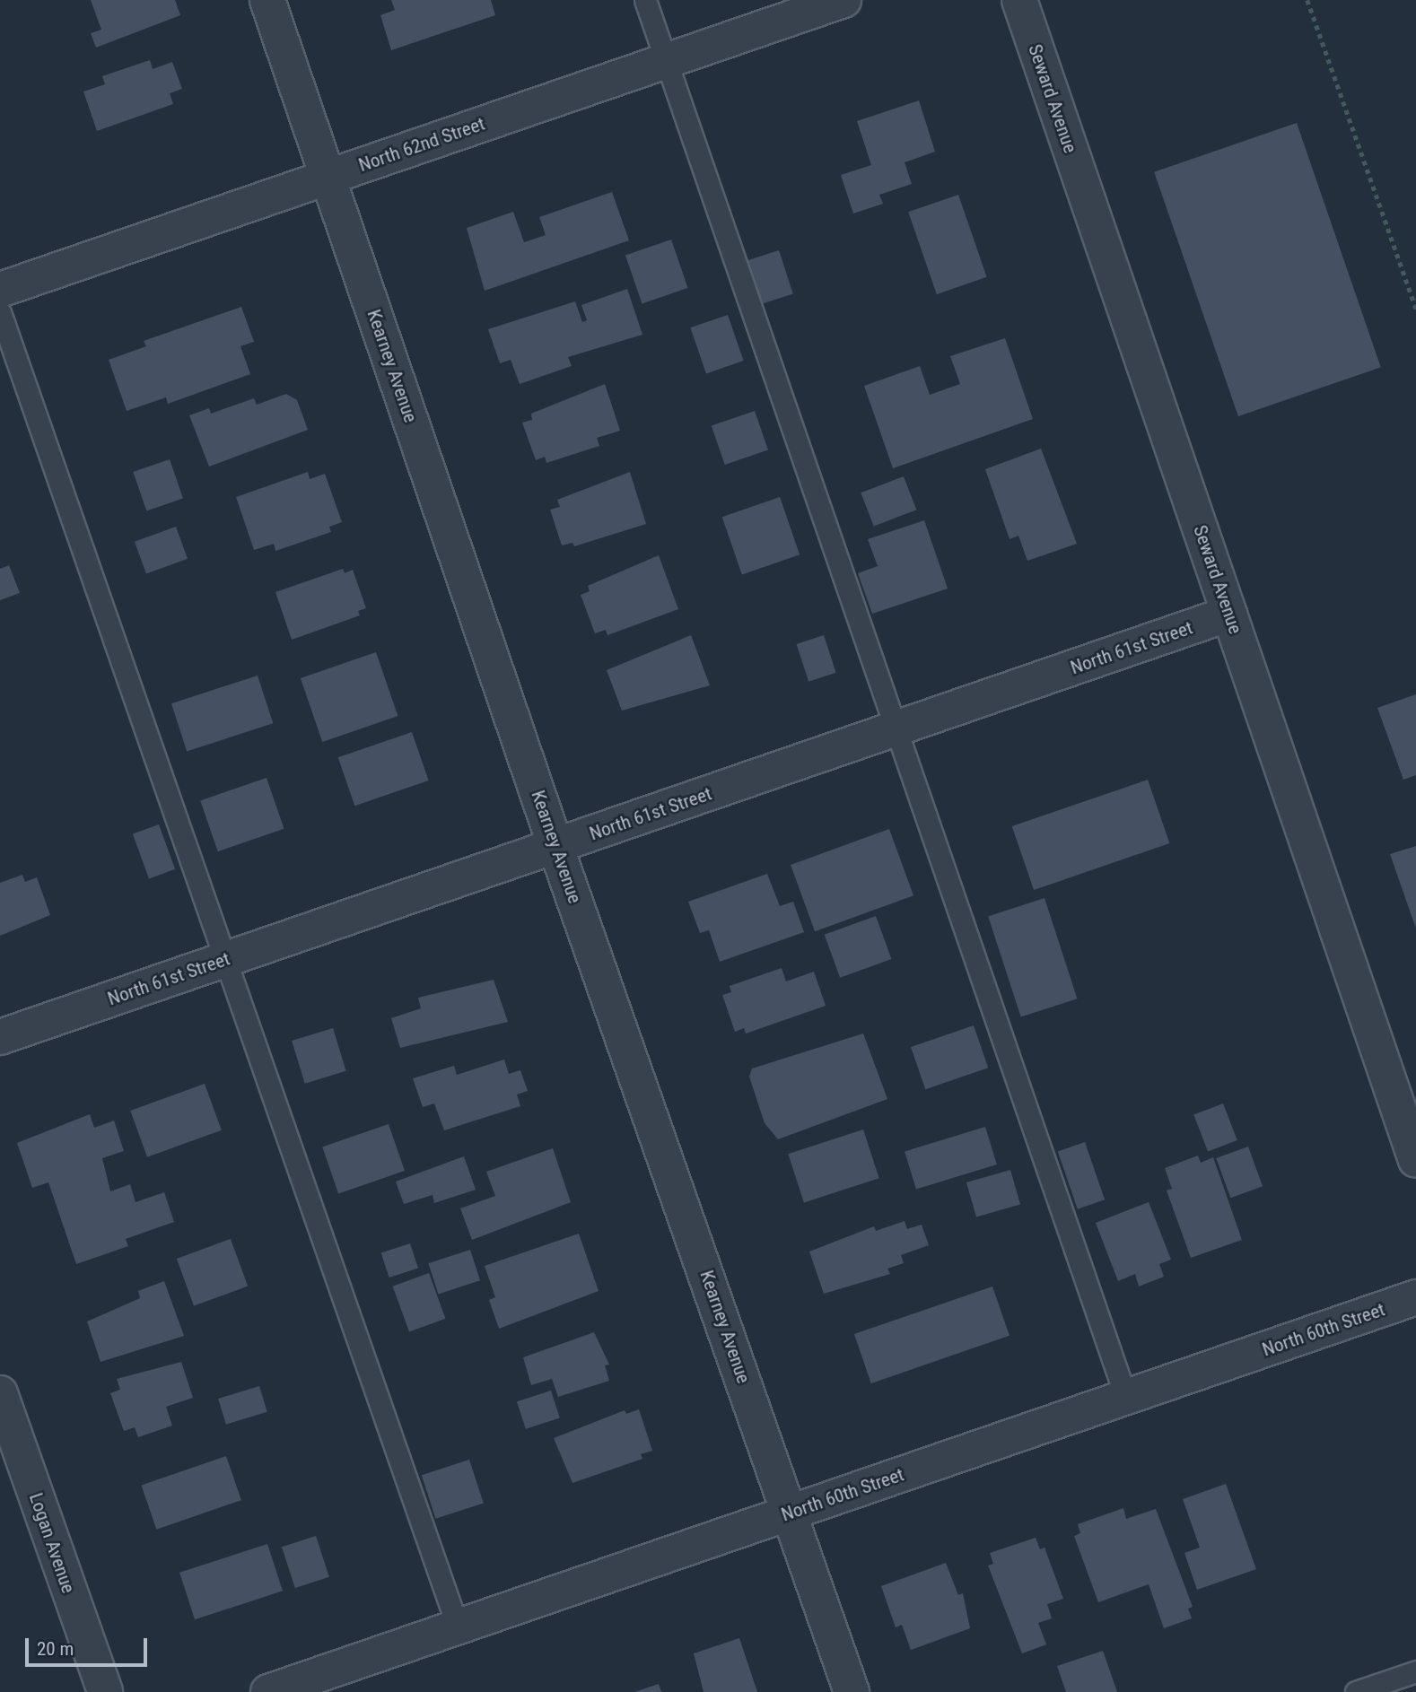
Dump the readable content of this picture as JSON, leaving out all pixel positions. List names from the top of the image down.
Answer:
{
  "streets": {
    "street": [
      "Seward Avenue",
      "North 62nd Street",
      "Kearney Avenue",
      "North 61st Street",
      "North 60th Street",
      "Logan Avenue"
    ]
  },
  "crossings": [
    ["Seward Avenue", "North 61st Street"],
    ["North 62nd Street", "Kearney Avenue"],
    ["Kearney Avenue", "North 61st Street"],
    ["Kearney Avenue", "North 60th Street"]
  ],
  "scale_bar": "20 m"
}
